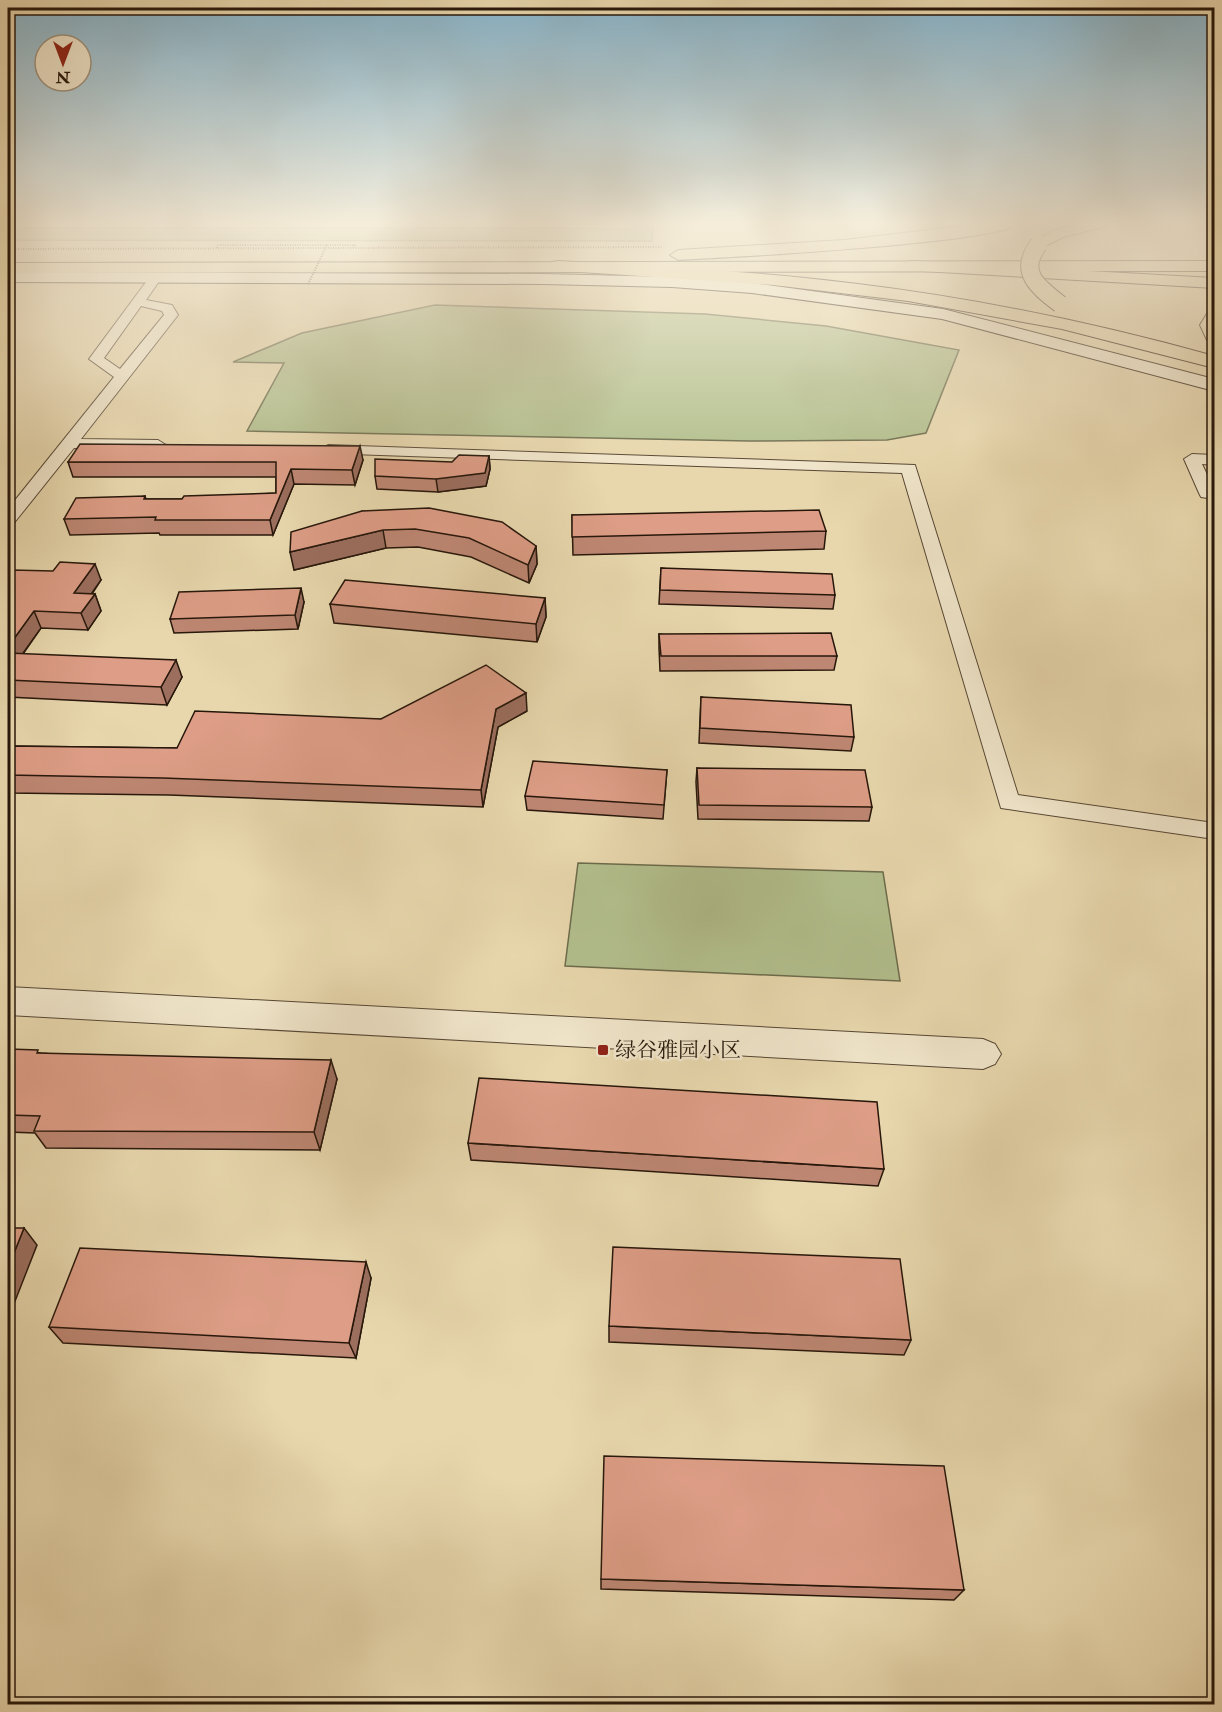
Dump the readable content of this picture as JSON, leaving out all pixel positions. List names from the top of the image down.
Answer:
{
  "places": {
    "transit": ["绿谷雅园小区"]
  },
  "north": "bottom"
}
